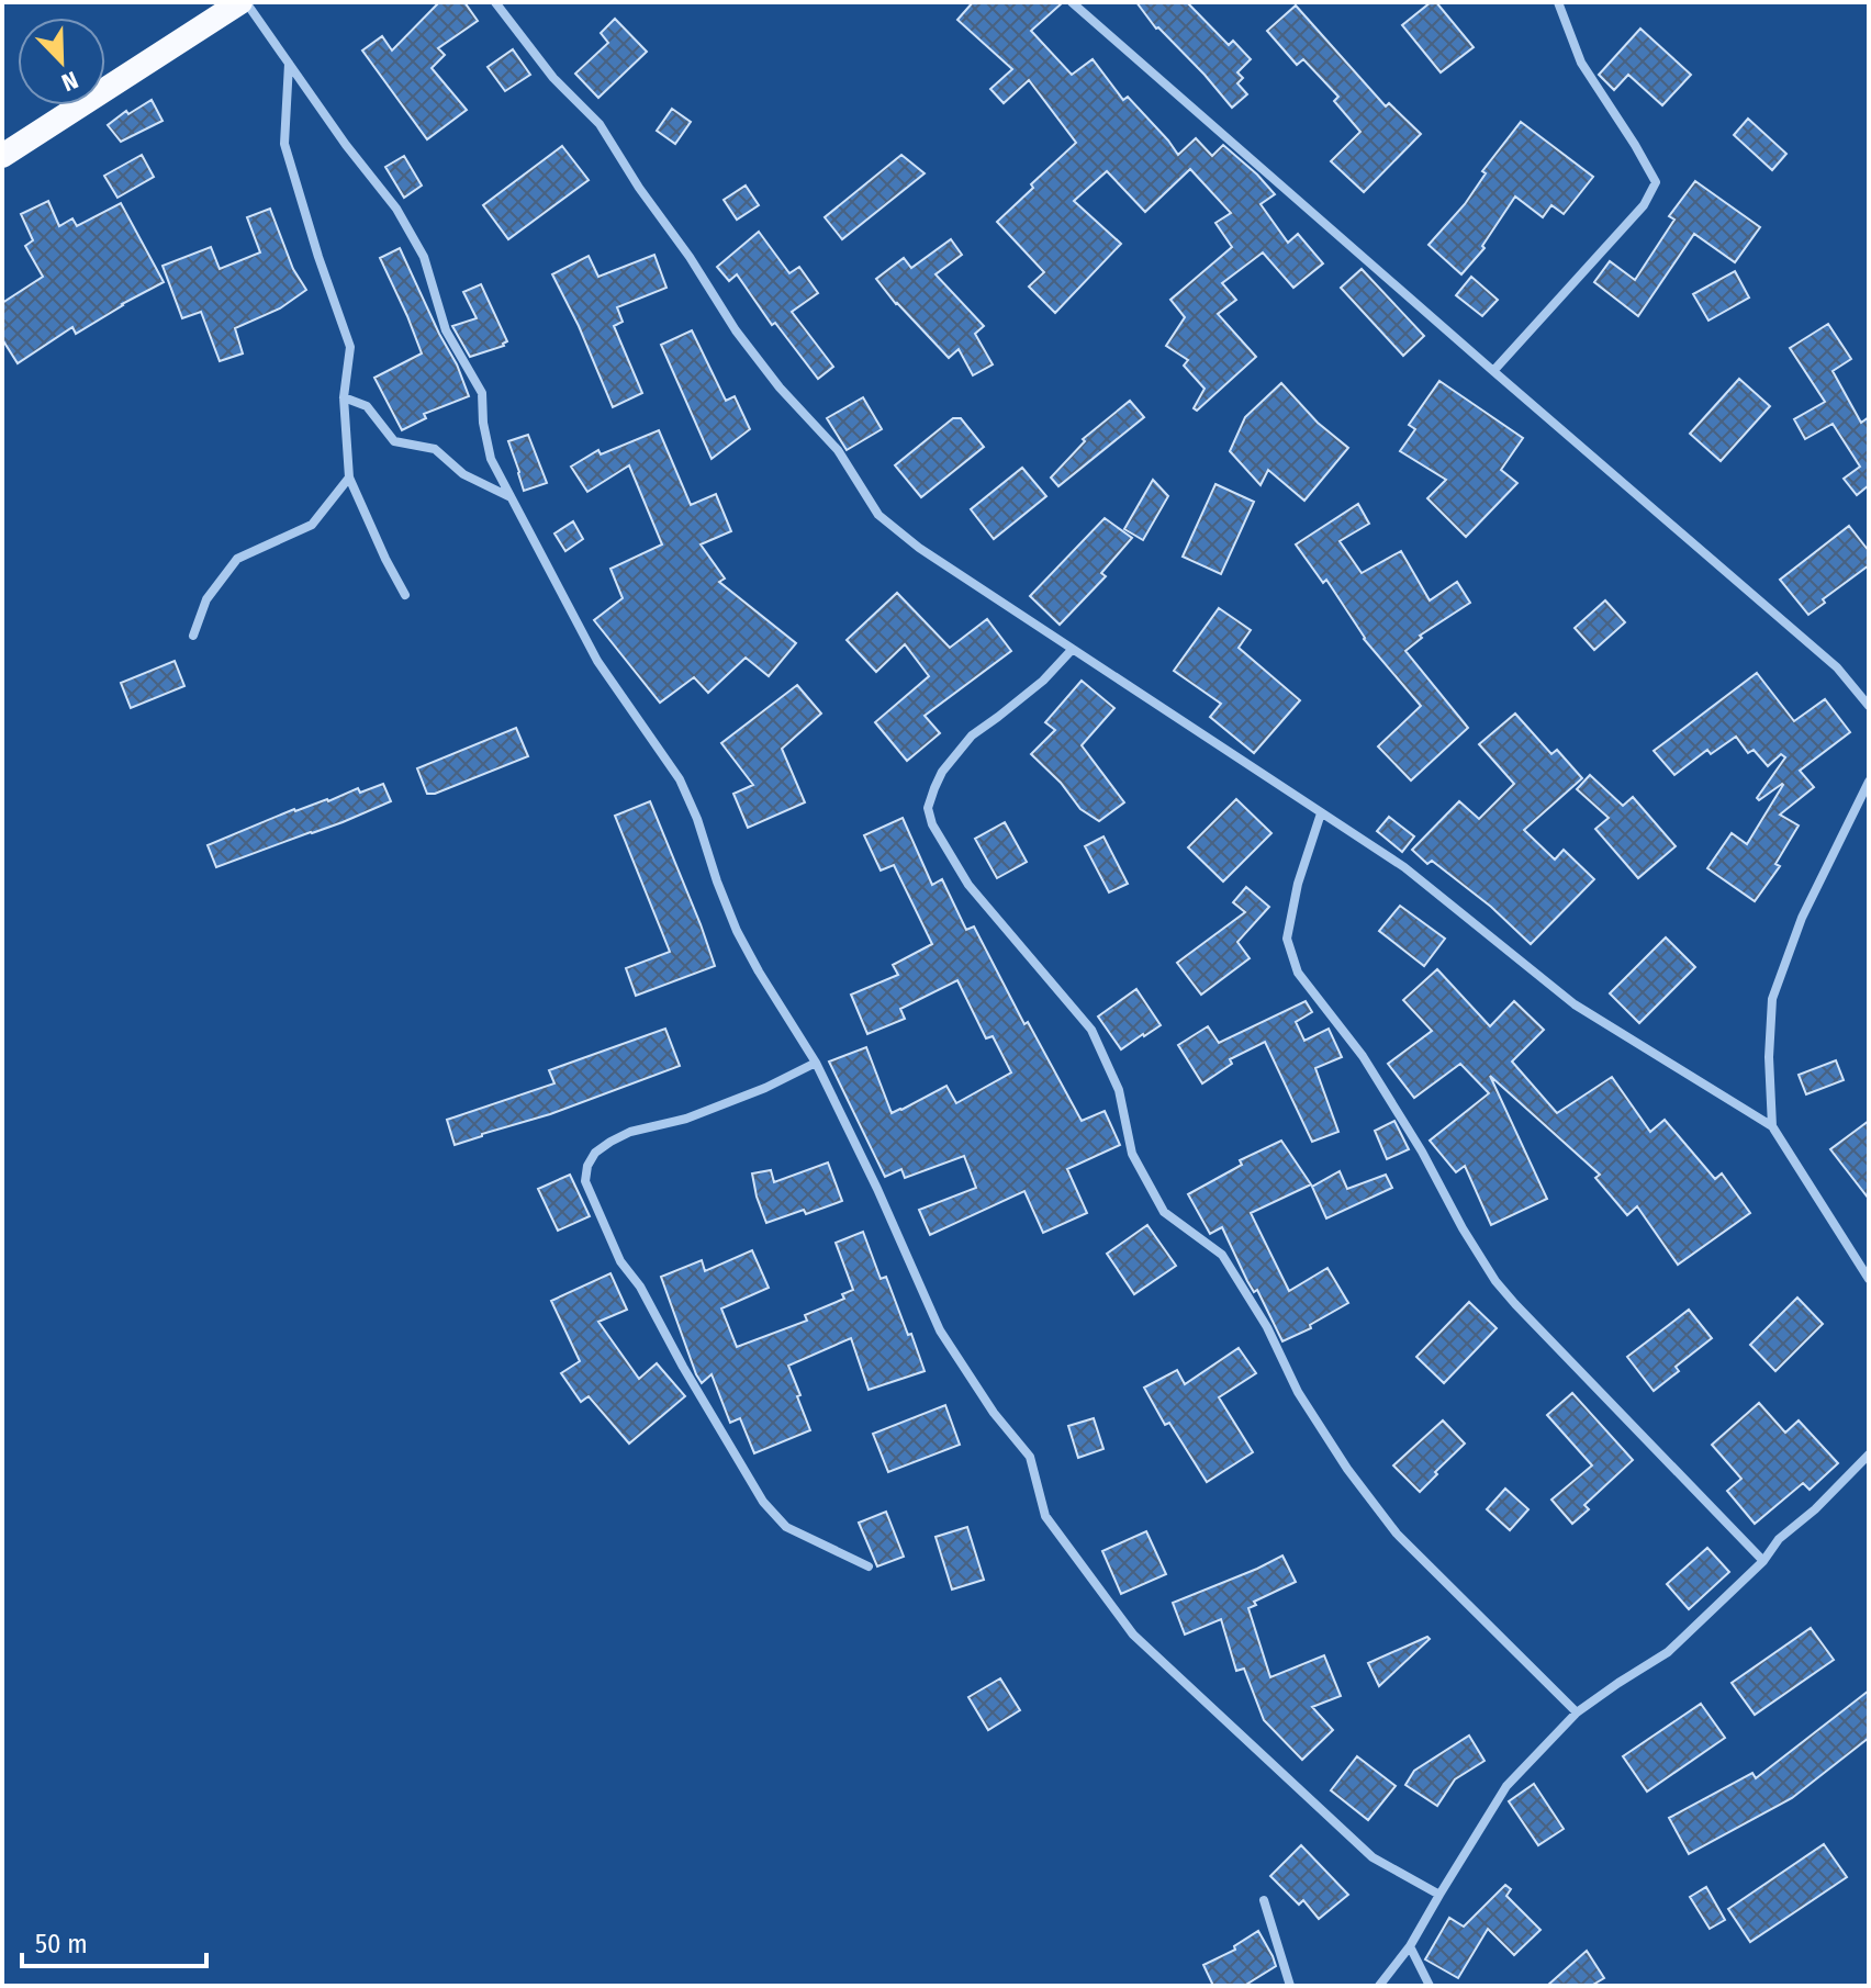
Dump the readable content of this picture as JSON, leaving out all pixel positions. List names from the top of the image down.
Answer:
{
  "scale_bar": "50 m",
  "north": "bottom right"
}
